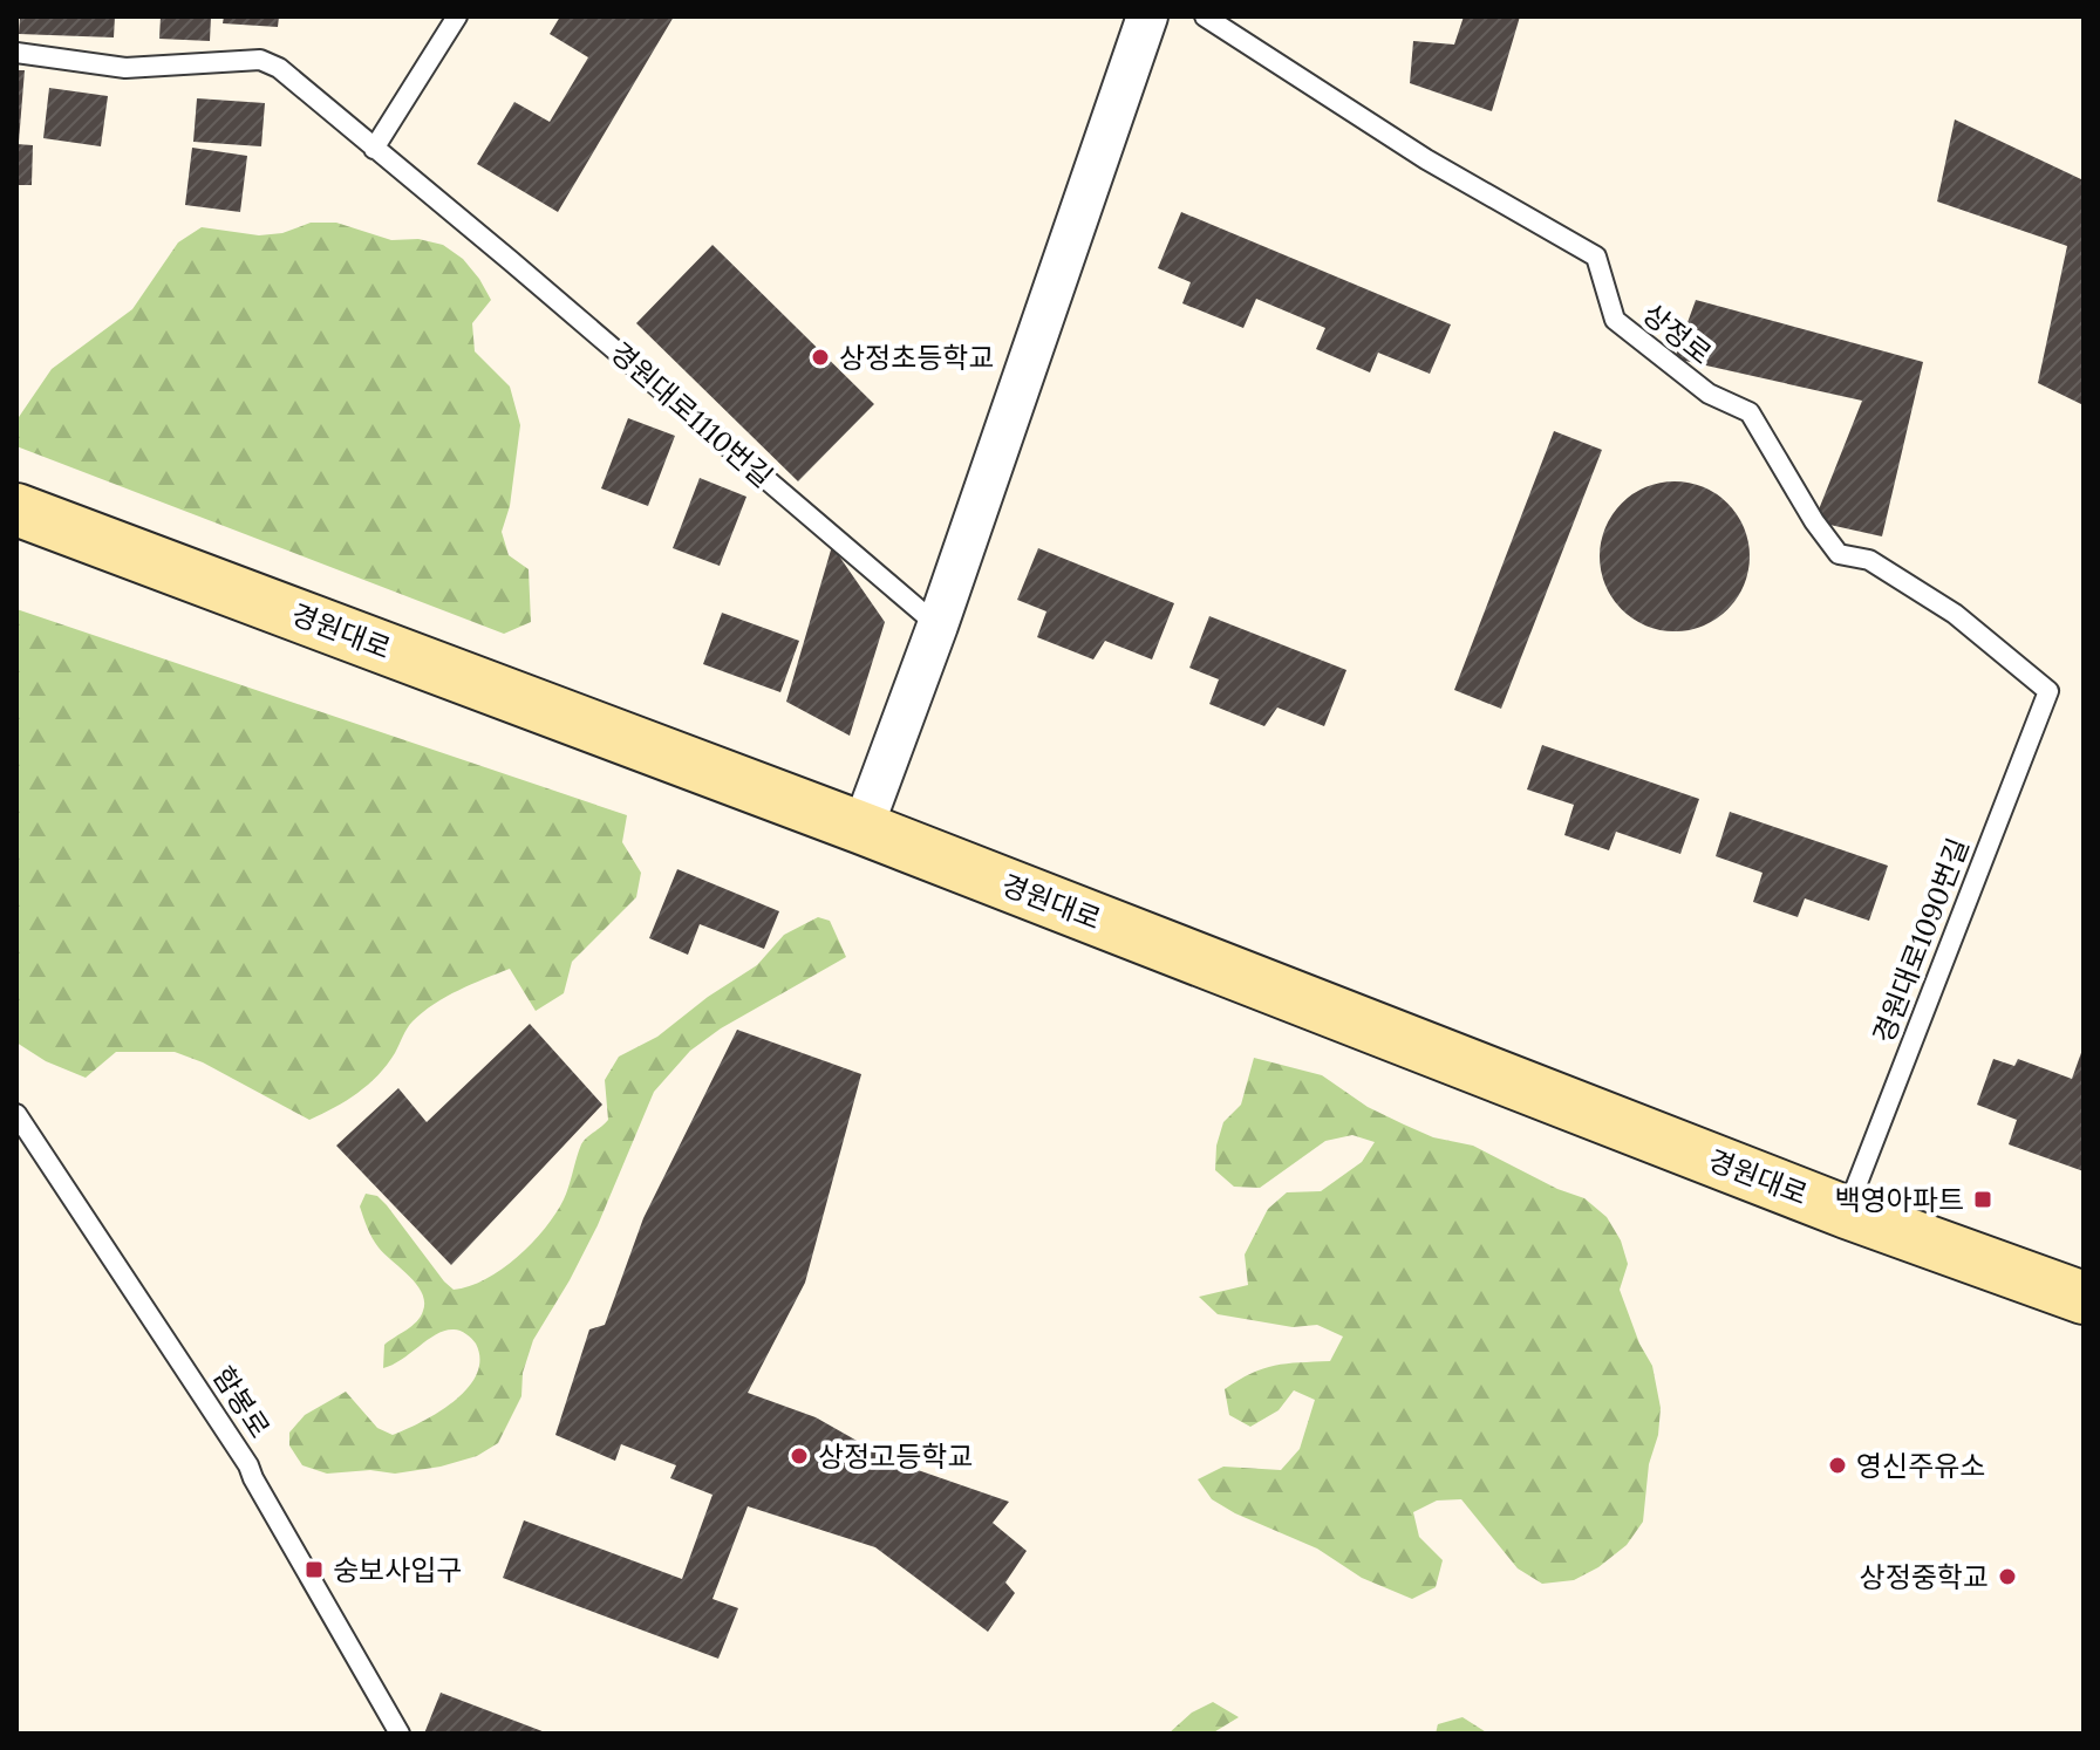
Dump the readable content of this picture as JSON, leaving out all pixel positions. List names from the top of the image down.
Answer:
{
  "streets": {
    "main road": ["경원대로"],
    "lane": [
      "상정로",
      "경원대로1110번길",
      "경원대로1090번길",
      "함봉로"
    ]
  },
  "crossings": [
    ["상정로", "경원대로1090번길"],
    ["경원대로", "경원대로1090번길"]
  ],
  "places": {
    "other": [
      "상정초등학교",
      "상정고등학교",
      "영신주유소",
      "상정중학교"
    ],
    "transit": ["백영아파트", "숭보사입구"]
  }
}
